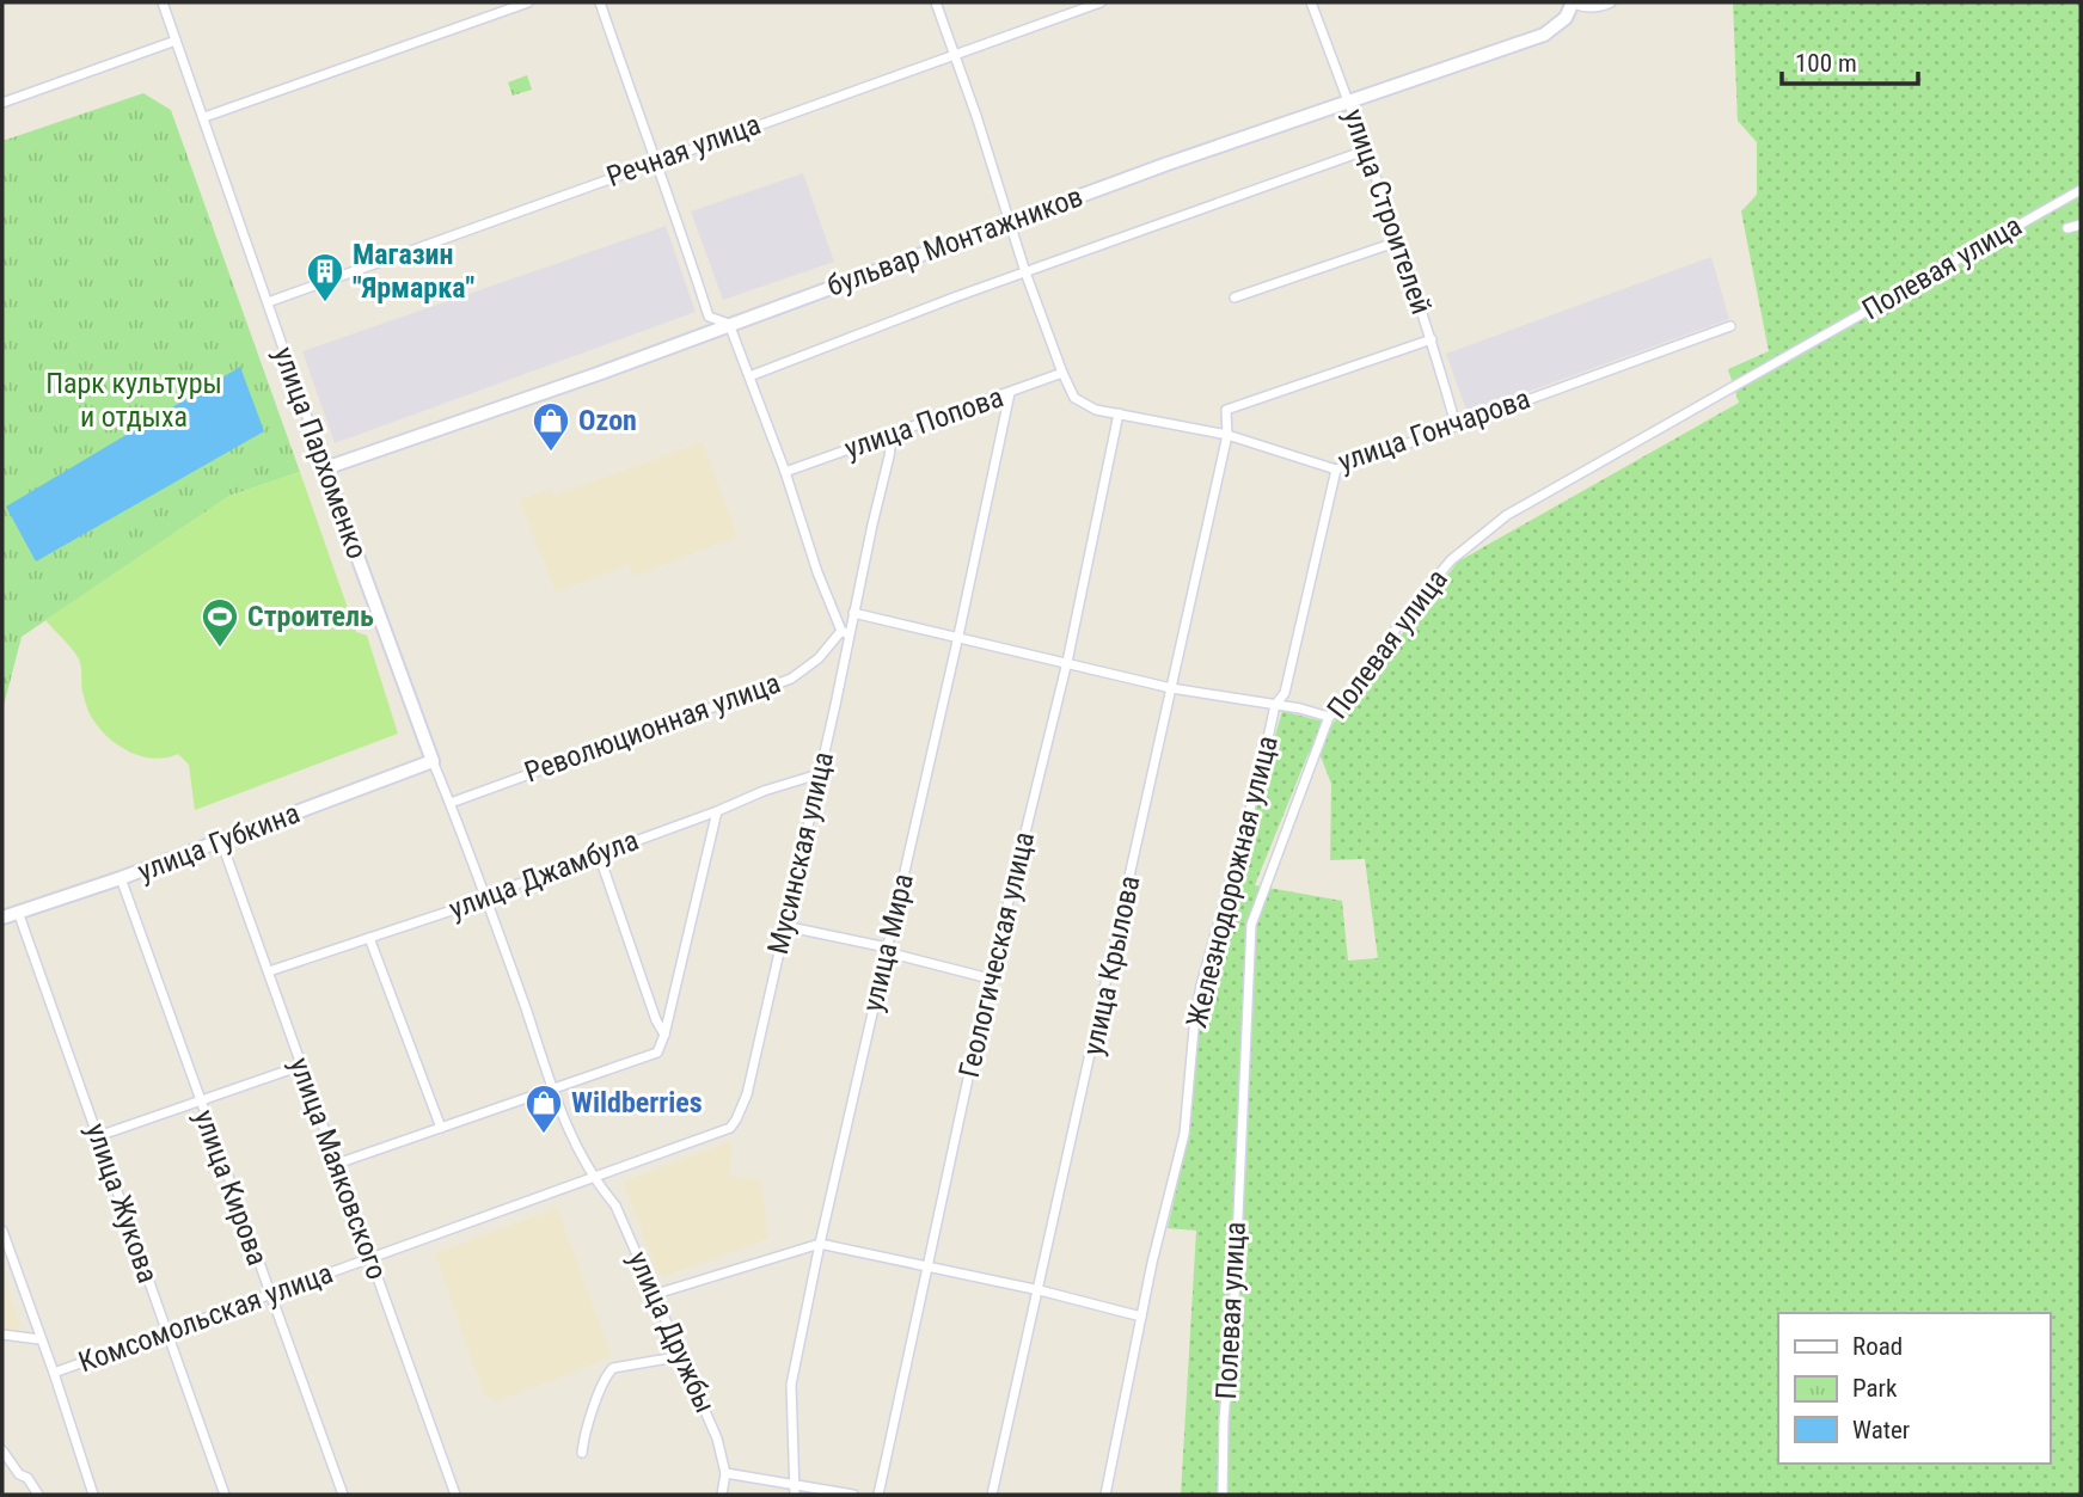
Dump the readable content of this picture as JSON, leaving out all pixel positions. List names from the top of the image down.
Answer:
{
  "streets": {
    "street": [
      "Речная улица",
      "улица Строителей",
      "бульвар Монтажников",
      "Полевая улица",
      "улица Попова",
      "улица Гончарова",
      "улица Пархоменко",
      "Революционная улица",
      "улица Губкина",
      "Мусинская улица",
      "улица Джамбула",
      "Железнодорожная улица",
      "улица Мира",
      "Геологическая улица",
      "улица Крылова",
      "улица Маяковского",
      "улица Кирова",
      "улица Жукова",
      "Комсомольская улица",
      "улица Дружбы"
    ]
  },
  "crossings": [
    ["Речная улица", "улица Гончарова"],
    ["Речная улица", "улица Пархоменко"],
    ["улица Строителей", "бульвар Монтажников"],
    ["улица Строителей", "улица Гончарова"],
    ["улица Строителей", "улица Крылова"],
    ["бульвар Монтажников", "улица Гончарова"],
    ["бульвар Монтажников", "улица Пархоменко"],
    ["улица Попова", "улица Гончарова"],
    ["улица Попова", "Мусинская улица"],
    ["улица Попова", "улица Мира"],
    ["улица Гончарова", "Железнодорожная улица"],
    ["улица Гончарова", "Геологическая улица"],
    ["улица Гончарова", "улица Крылова"],
    ["улица Пархоменко", "Революционная улица"],
    ["улица Пархоменко", "улица Губкина"],
    ["улица Пархоменко", "улица Джамбула"],
    ["улица Пархоменко", "улица Дружбы"],
    ["Революционная улица", "Мусинская улица"],
    ["улица Губкина", "улица Маяковского"],
    ["улица Губкина", "улица Кирова"],
    ["улица Губкина", "улица Жукова"],
    ["Мусинская улица", "улица Джамбула"],
    ["Мусинская улица", "Комсомольская улица"],
    ["Мусинская улица", "улица Дружбы"],
    ["улица Джамбула", "улица Маяковского"],
    ["улица Маяковского", "Комсомольская улица"],
    ["улица Кирова", "Комсомольская улица"],
    ["улица Жукова", "Комсомольская улица"],
    ["Комсомольская улица", "улица Дружбы"]
  ],
  "parks": ["Парк культуры и отдыха"],
  "places": {
    "building": ["Магазин \"Ярмарка\""],
    "shop": ["Ozon", "Wildberries"],
    "sports": ["Строитель"]
  },
  "legend": ["Road", "Park", "Water"],
  "scale_bar": "100 m"
}
